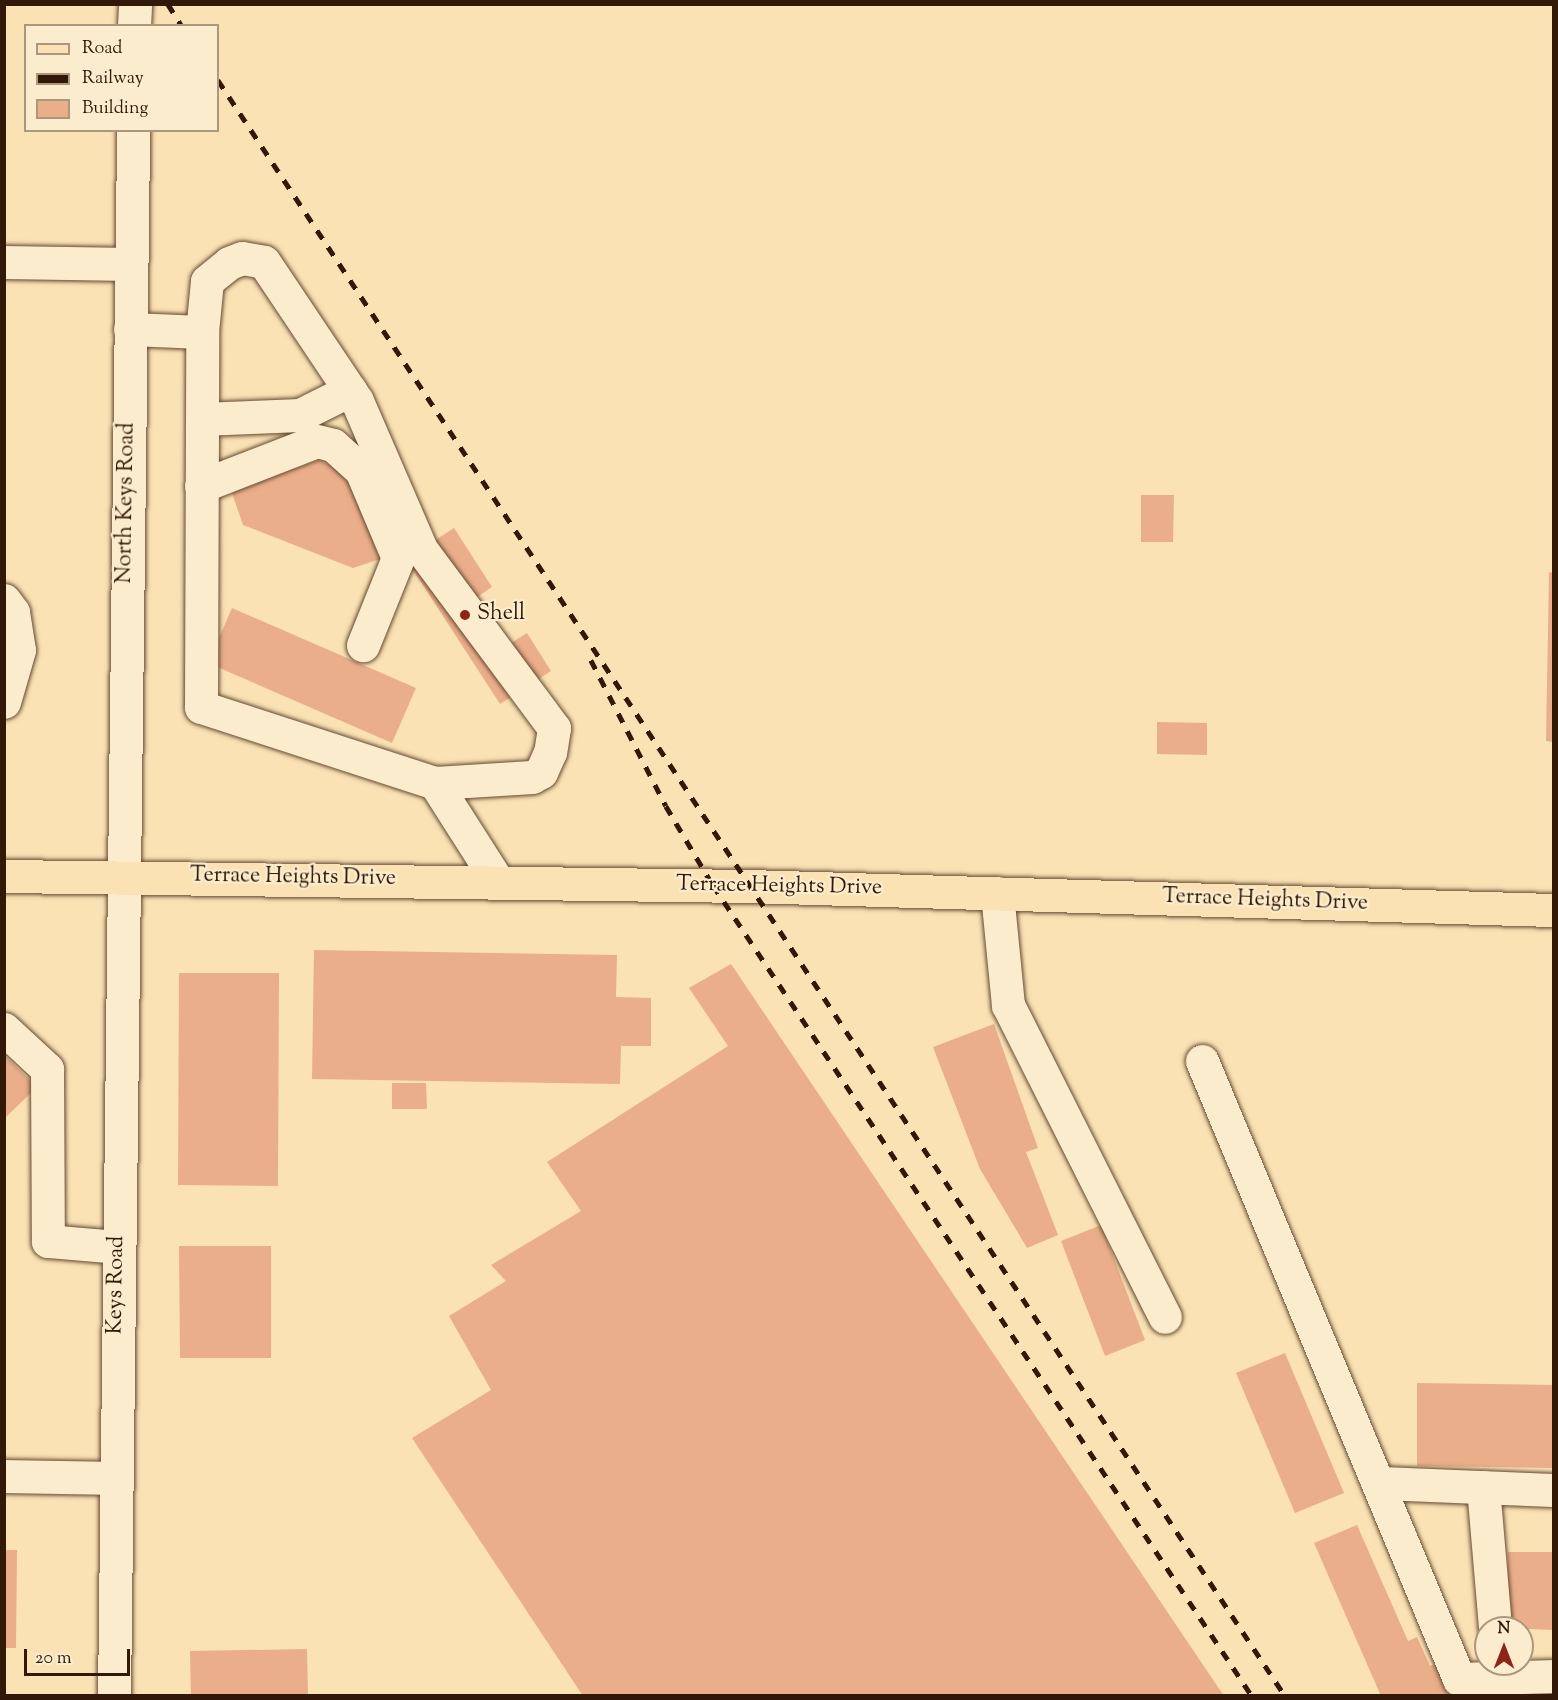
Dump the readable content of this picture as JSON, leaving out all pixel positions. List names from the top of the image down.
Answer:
{
  "streets": {
    "main road": ["Terrace Heights Drive"],
    "street": ["North Keys Road", "Keys Road"]
  },
  "crossings": [
    ["North Keys Road", "Terrace Heights Drive"],
    ["North Keys Road", "Keys Road"],
    ["Terrace Heights Drive", "Keys Road"]
  ],
  "places": ["Shell"],
  "legend": ["Road", "Railway", "Building"],
  "scale_bar": "20 m",
  "north": "top"
}
